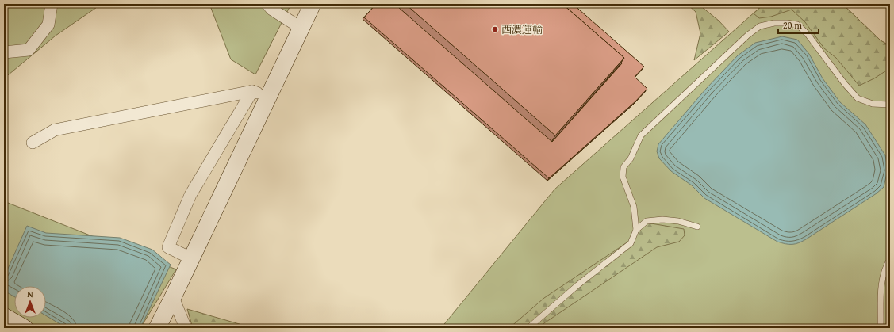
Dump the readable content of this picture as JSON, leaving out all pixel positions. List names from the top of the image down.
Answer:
{
  "places": ["西濃運輸"],
  "scale_bar": "20 m",
  "north": "top"
}
